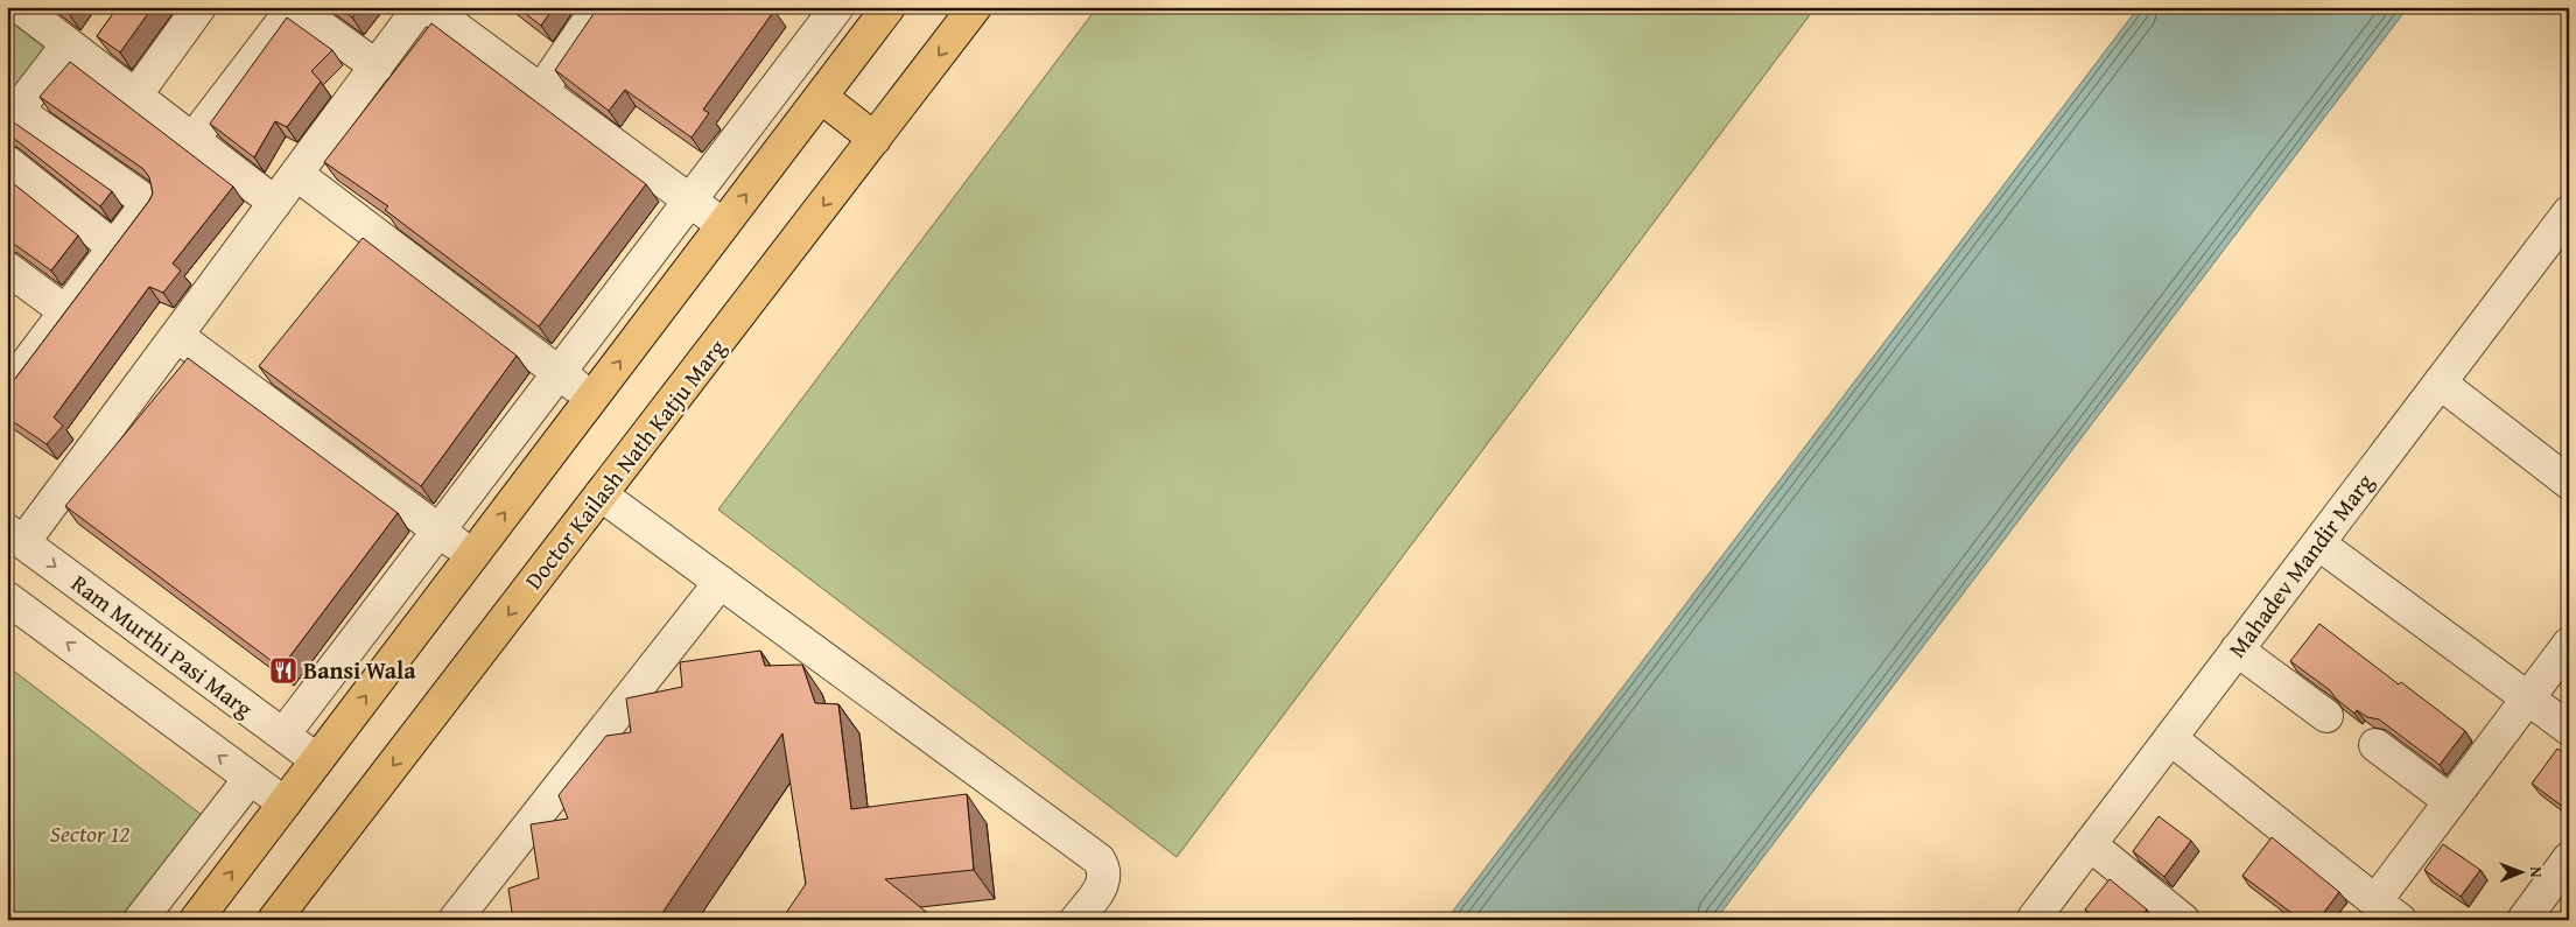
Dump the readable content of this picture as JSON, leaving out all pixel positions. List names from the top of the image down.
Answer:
{
  "streets": {
    "main road": ["Doctor Kailash Nath Katju Marg"],
    "street": ["Mahadev Mandir Marg", "Ram Murthi Pasi Marg"]
  },
  "parks": ["Sector 12"],
  "places": {
    "restaurant": ["Bansi Wala"]
  },
  "north": "right"
}
